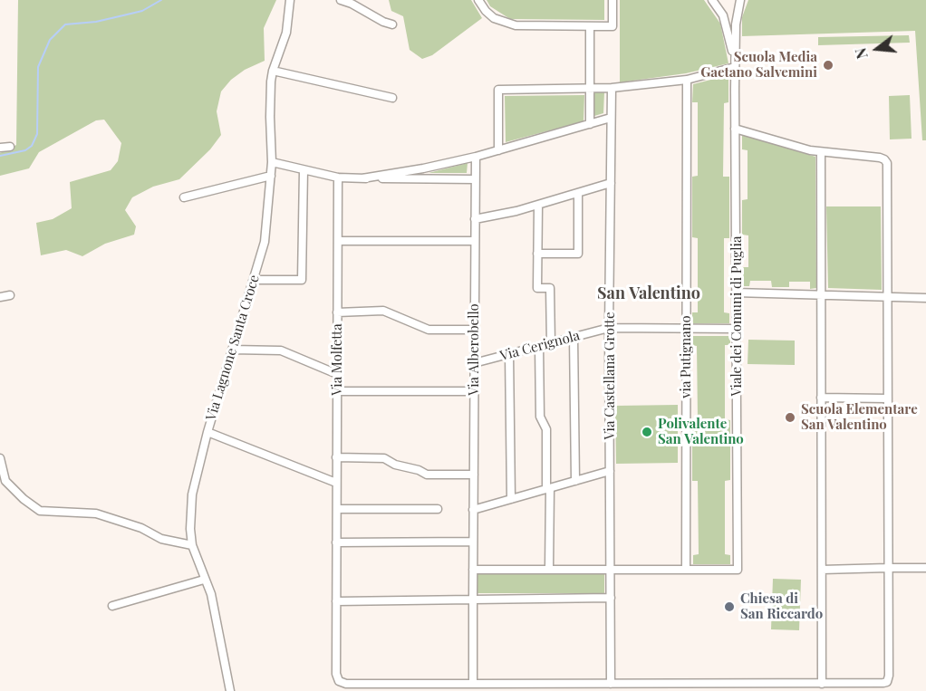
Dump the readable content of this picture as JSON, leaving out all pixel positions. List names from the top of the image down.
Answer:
{
  "streets": {
    "street": [
      "Viale dei Comuni di Puglia",
      "Via Cerignola",
      "Via Lagnone Santa Croce",
      "Via Alberobello",
      "via Putignano",
      "Via Molfetta",
      "Via Castellana Grotte"
    ]
  },
  "crossings": [
    ["Viale dei Comuni di Puglia", "Via Cerignola"],
    ["Viale dei Comuni di Puglia", "Via Alberobello"],
    ["Viale dei Comuni di Puglia", "via Putignano"],
    ["Viale dei Comuni di Puglia", "Via Castellana Grotte"],
    ["Via Cerignola", "Via Alberobello"],
    ["Via Cerignola", "via Putignano"],
    ["Via Cerignola", "Via Castellana Grotte"]
  ],
  "districts": ["San Valentino"],
  "places": [
    "Scuola Media Gaetano Salvemini",
    "Scuola Elementare San Valentino",
    "Polivalente San Valentino",
    "Chiesa di San Riccardo"
  ],
  "north": "left"
}
